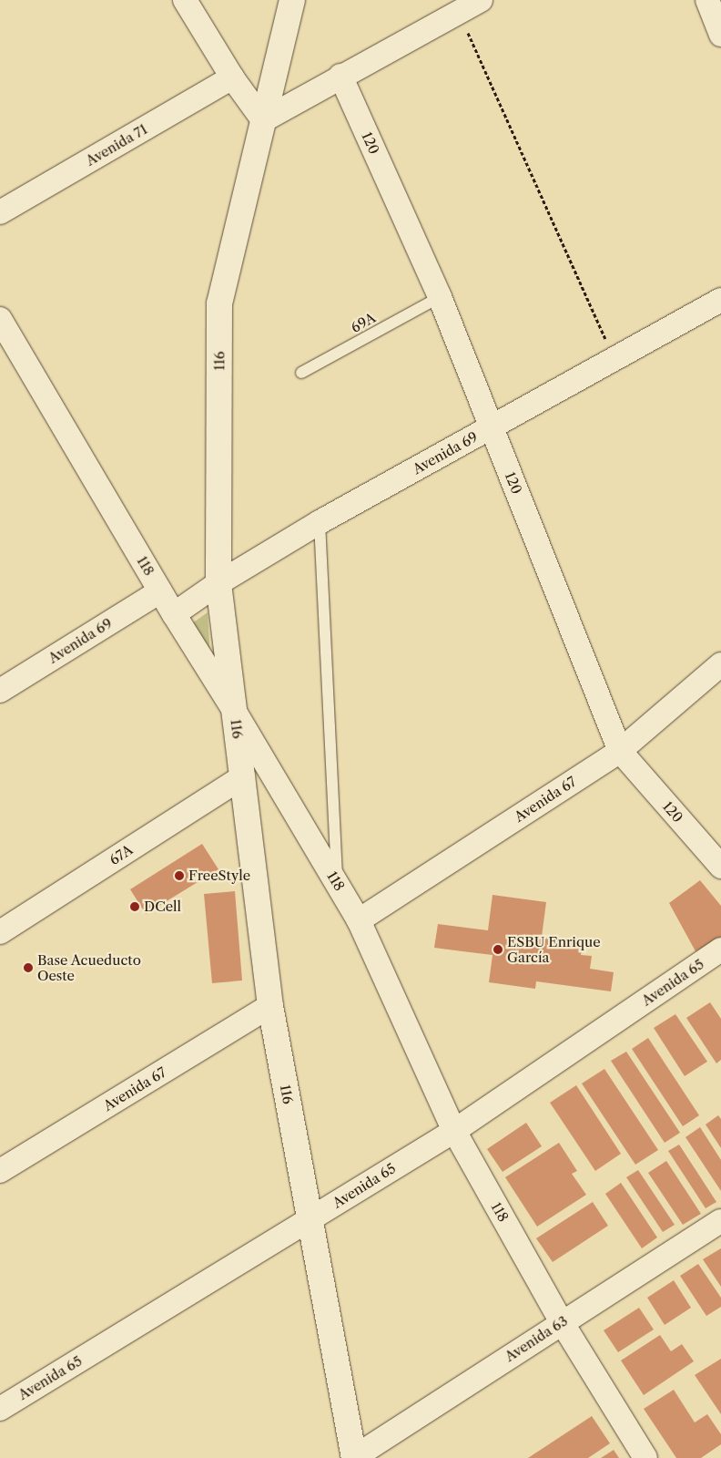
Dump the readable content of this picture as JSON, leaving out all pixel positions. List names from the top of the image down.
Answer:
{
  "streets": {
    "street": [
      "120",
      "Avenida 71",
      "116",
      "Avenida 69",
      "118",
      "Avenida 67",
      "67A",
      "Avenida 65",
      "Avenida 63"
    ],
    "lane": ["69A"]
  },
  "crossings": [
    ["120", "69A"],
    ["120", "Avenida 69"],
    ["120", "Avenida 67"],
    ["116", "Avenida 69"],
    ["116", "118"],
    ["116", "Avenida 67"],
    ["116", "67A"],
    ["116", "Avenida 65"],
    ["116", "Avenida 63"],
    ["Avenida 69", "118"],
    ["118", "Avenida 67"],
    ["118", "Avenida 65"],
    ["118", "Avenida 63"]
  ],
  "places": [
    "FreeStyle",
    "DCell",
    "ESBU Enrique García",
    "Base Acueducto Oeste"
  ]
}
